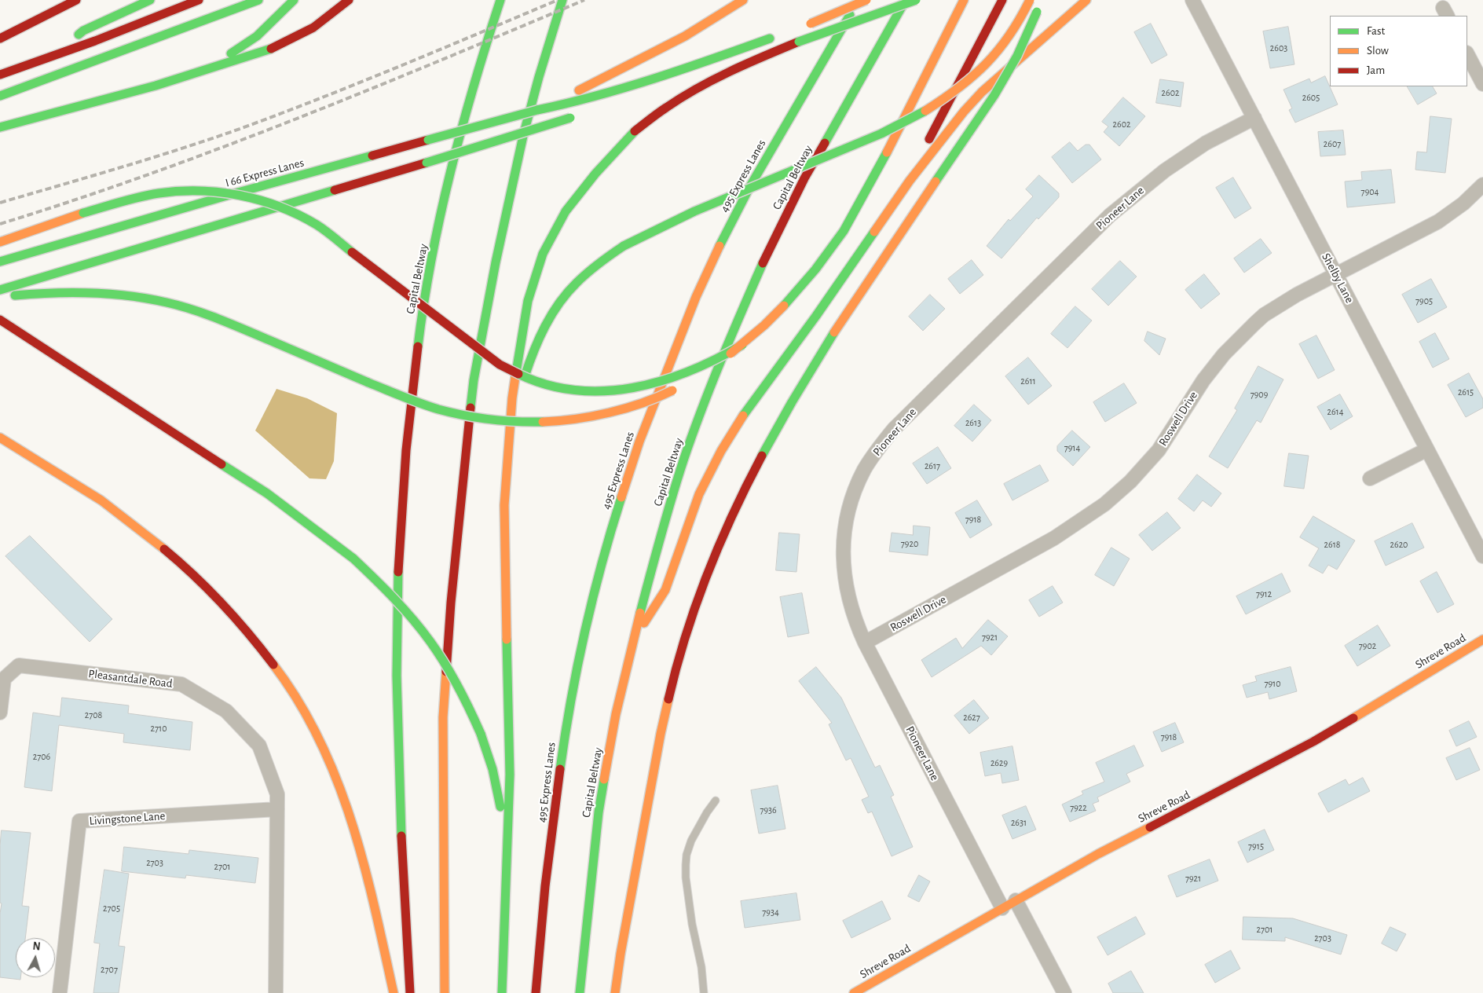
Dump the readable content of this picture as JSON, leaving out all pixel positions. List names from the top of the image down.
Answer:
{
  "streets": {
    "main road": [
      "I 66 Express Lanes",
      "495 Express Lanes",
      "Capital Beltway",
      "Shreve Road"
    ],
    "street": [
      "Pioneer Lane",
      "Shelby Lane",
      "Roswell Drive",
      "Pleasantdale Road",
      "Livingstone Lane"
    ]
  },
  "crossings": [
    ["Pioneer Lane", "Shelby Lane"],
    ["Pioneer Lane", "Roswell Drive"],
    ["Pioneer Lane", "Shreve Road"],
    ["Shelby Lane", "Roswell Drive"],
    ["Pleasantdale Road", "Livingstone Lane"]
  ],
  "house_numbers": [
    "2603",
    "2602",
    "2605",
    "2602",
    "2607",
    "7904",
    "7905",
    "2611",
    "2615",
    "7909",
    "2614",
    "2613",
    "7914",
    "2617",
    "7918",
    "7920",
    "2618",
    "2620",
    "7912",
    "7921",
    "7902",
    "7910",
    "2708",
    "2627",
    "2710",
    "7918",
    "2706",
    "2629",
    "7922",
    "7936",
    "2631",
    "7915",
    "2703",
    "2701",
    "7921",
    "2705",
    "7934",
    "2701",
    "2703",
    "2707"
  ],
  "legend": ["Fast", "Slow", "Jam"],
  "north": "top"
}
